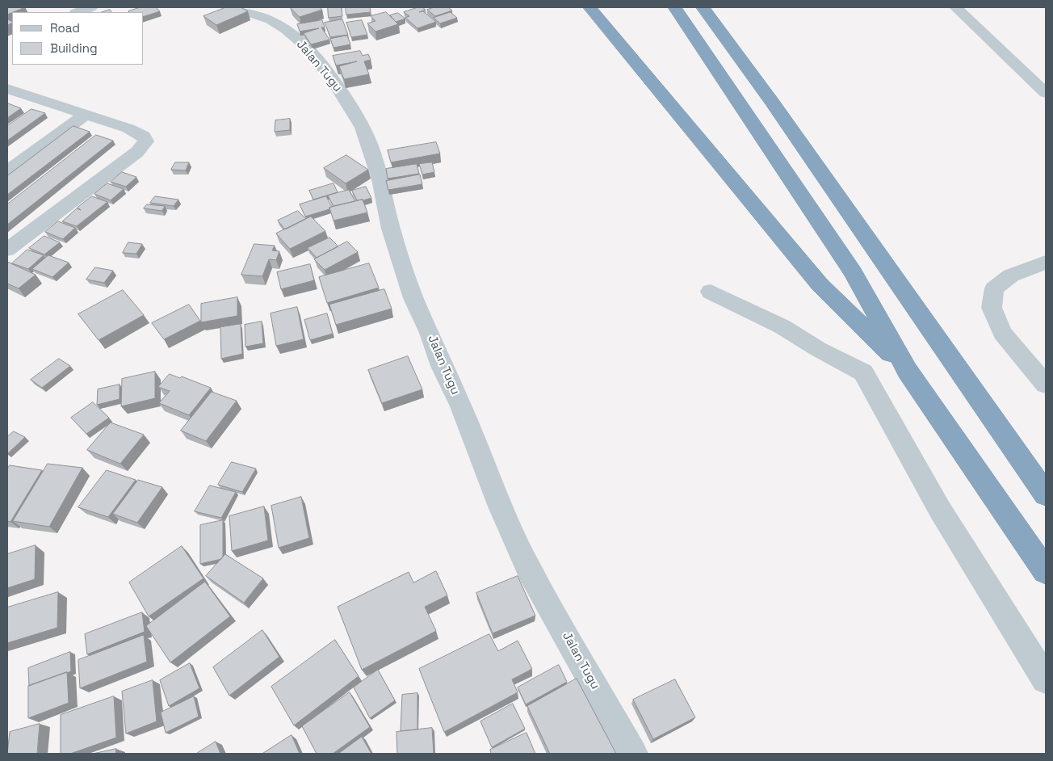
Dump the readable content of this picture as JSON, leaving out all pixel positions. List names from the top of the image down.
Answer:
{
  "streets": {
    "street": ["Jalan Tugu"]
  },
  "legend": ["Road", "Building"]
}
